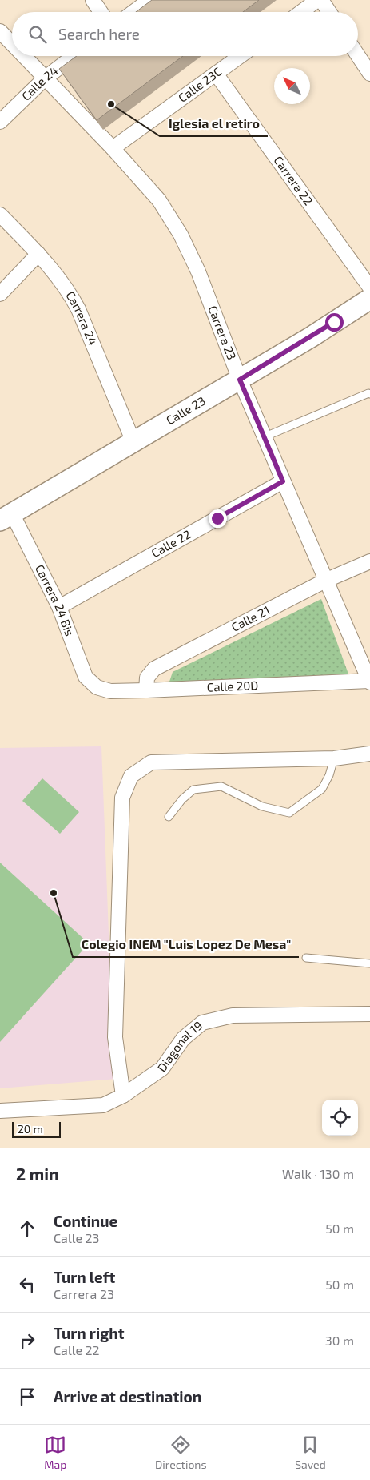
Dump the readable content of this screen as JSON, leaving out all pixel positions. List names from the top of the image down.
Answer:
{
  "streets": {
    "street": [
      "Calle 24",
      "Calle 23C",
      "Carrera 22",
      "Carrera 24",
      "Carrera 23",
      "Calle 23",
      "Calle 22",
      "Carrera 24 Bis",
      "Calle 21",
      "Calle 20D",
      "Diagonal 19"
    ]
  },
  "crossings": [
    ["Calle 24", "Carrera 23"],
    ["Calle 23C", "Carrera 22"],
    ["Calle 23C", "Carrera 23"],
    ["Carrera 24", "Calle 23"],
    ["Carrera 23", "Calle 23"],
    ["Carrera 23", "Calle 22"],
    ["Carrera 23", "Calle 21"],
    ["Carrera 23", "Calle 20D"],
    ["Calle 23", "Carrera 24 Bis"],
    ["Calle 22", "Carrera 24 Bis"],
    ["Carrera 24 Bis", "Calle 20D"],
    ["Calle 21", "Calle 20D"]
  ],
  "places": ["Iglesia el retiro", "Colegio INEM \"Luis Lopez De Mesa\""],
  "scale_bar": "20 m",
  "north": "top left",
  "page": {
    "search": "Search here",
    "scale": "20 m",
    "heading": ["2 min", "Walk · 130 m"],
    "list": [
      ["Continue", "Calle 23", "50 m"],
      ["Turn left", "Carrera 23", "50 m"],
      ["Turn right", "Calle 22", "30 m"],
      "Arrive at destination"
    ],
    "nav": ["Map", "Directions", "Saved"]
  }
}
